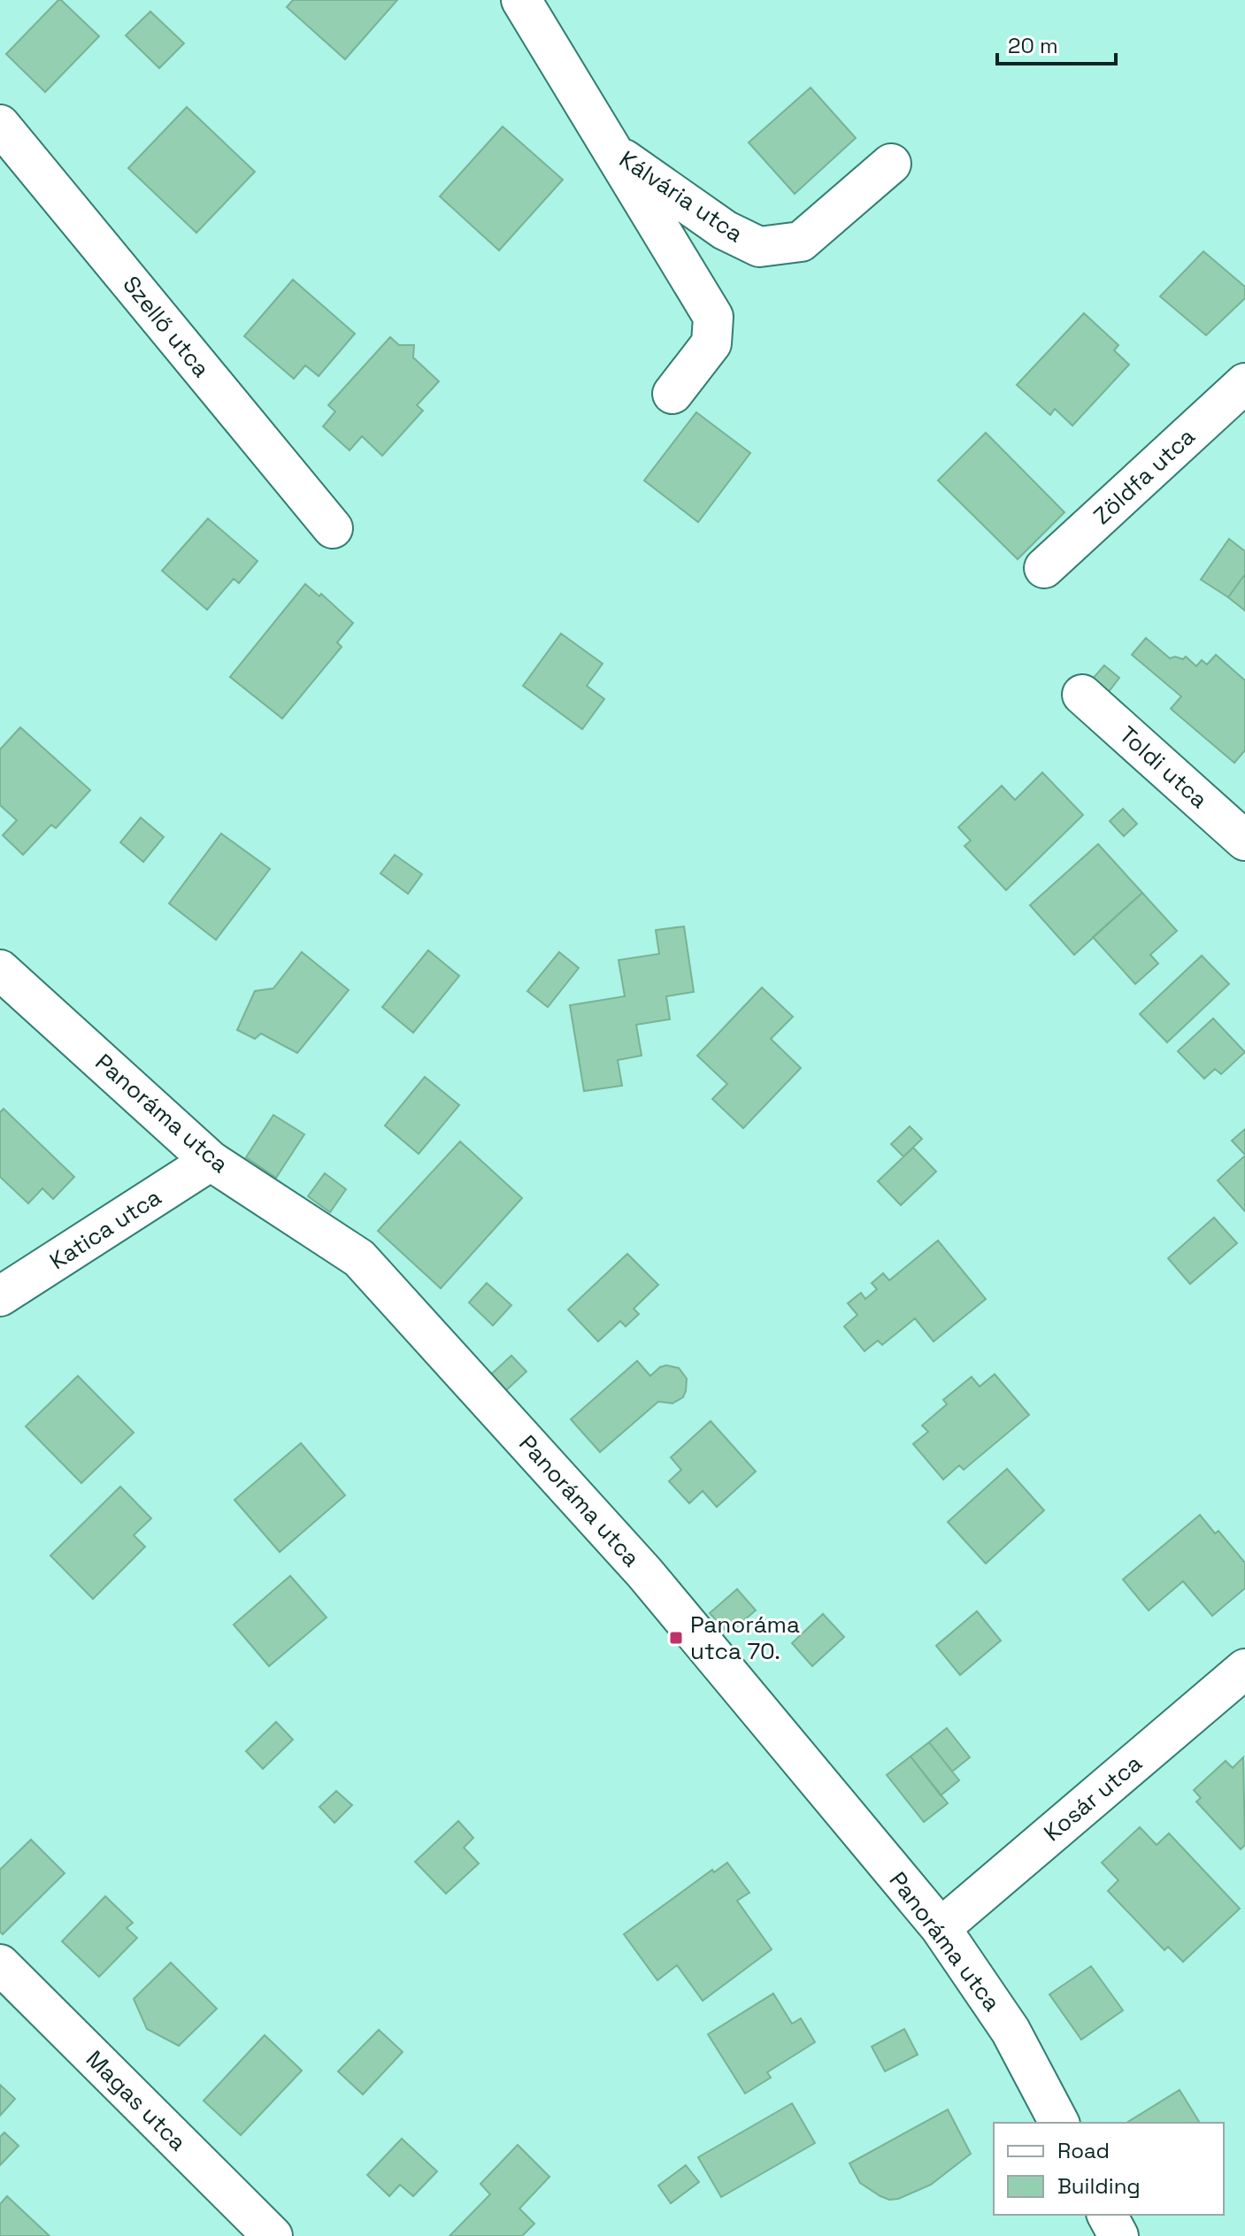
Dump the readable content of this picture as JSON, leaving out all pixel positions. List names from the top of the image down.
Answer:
{
  "streets": {
    "street": [
      "Kálvária utca",
      "Szellő utca",
      "Zöldfa utca",
      "Toldi utca",
      "Panoráma utca",
      "Katica utca",
      "Kosár utca",
      "Magas utca"
    ]
  },
  "crossings": [
    ["Panoráma utca", "Katica utca"],
    ["Panoráma utca", "Kosár utca"]
  ],
  "places": {
    "transit": ["Panoráma utca 70."]
  },
  "legend": ["Road", "Building"],
  "scale_bar": "20 m"
}
